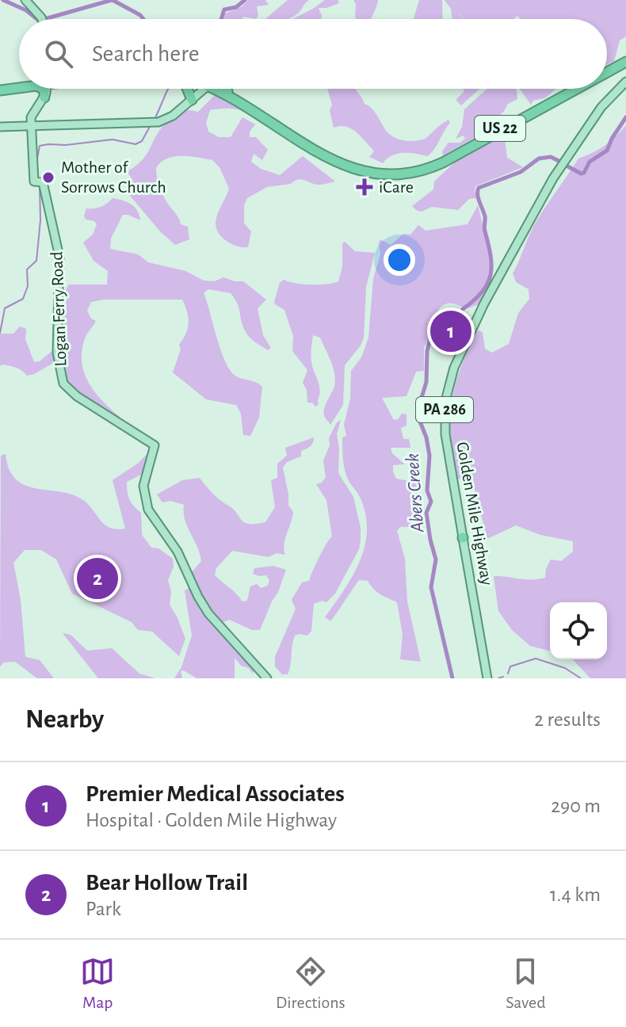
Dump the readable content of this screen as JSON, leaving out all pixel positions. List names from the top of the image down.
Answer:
{
  "streets": {
    "highway": ["US 22"],
    "main road": ["Logan Ferry Road", "PA 286", "Golden Mile Highway"]
  },
  "water": ["Abers Creek"],
  "places": {
    "other": ["Mother of Sorrows Church"],
    "health": ["iCare"]
  },
  "page": {
    "search": "Search here",
    "pins": ["1", "2"],
    "heading": ["Nearby", "2 results"],
    "list": [
      {
        "mark": "1",
        "name": "Premier Medical Associates",
        "note": "Hospital · Golden Mile Highway",
        "value": "290 m"
      },
      {
        "mark": "2",
        "name": "Bear Hollow Trail",
        "note": "Park",
        "value": "1.4 km"
      }
    ],
    "nav": ["Map", "Directions", "Saved"]
  }
}
